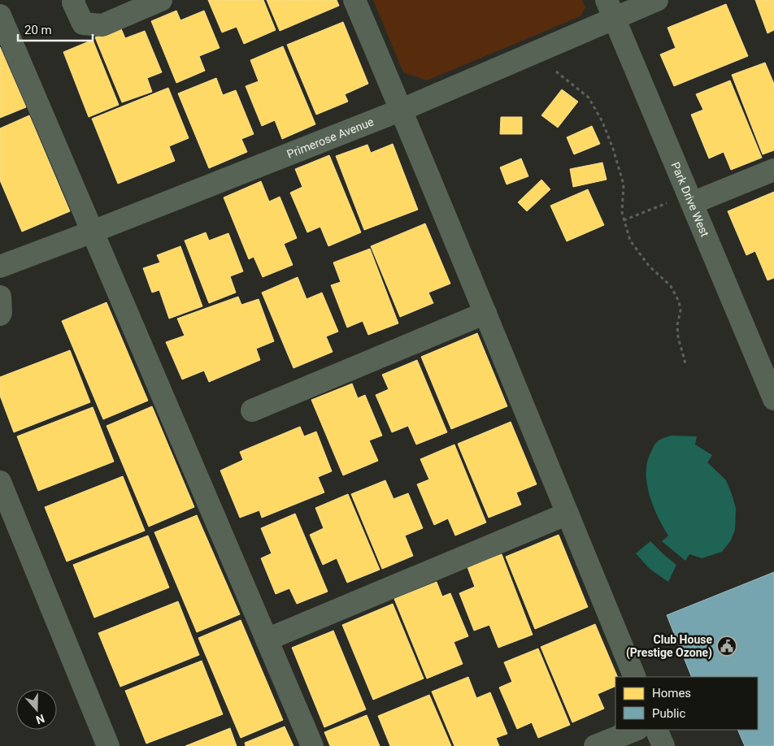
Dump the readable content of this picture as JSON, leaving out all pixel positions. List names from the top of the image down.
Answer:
{
  "streets": {
    "street": ["Primerose Avenue", "Park Drive West"]
  },
  "crossings": [
    ["Primerose Avenue", "Park Drive West"]
  ],
  "places": {
    "public building": ["Club House (Prestige Ozone)"]
  },
  "legend": ["Homes", "Public"],
  "scale_bar": "20 m",
  "north": "bottom"
}
